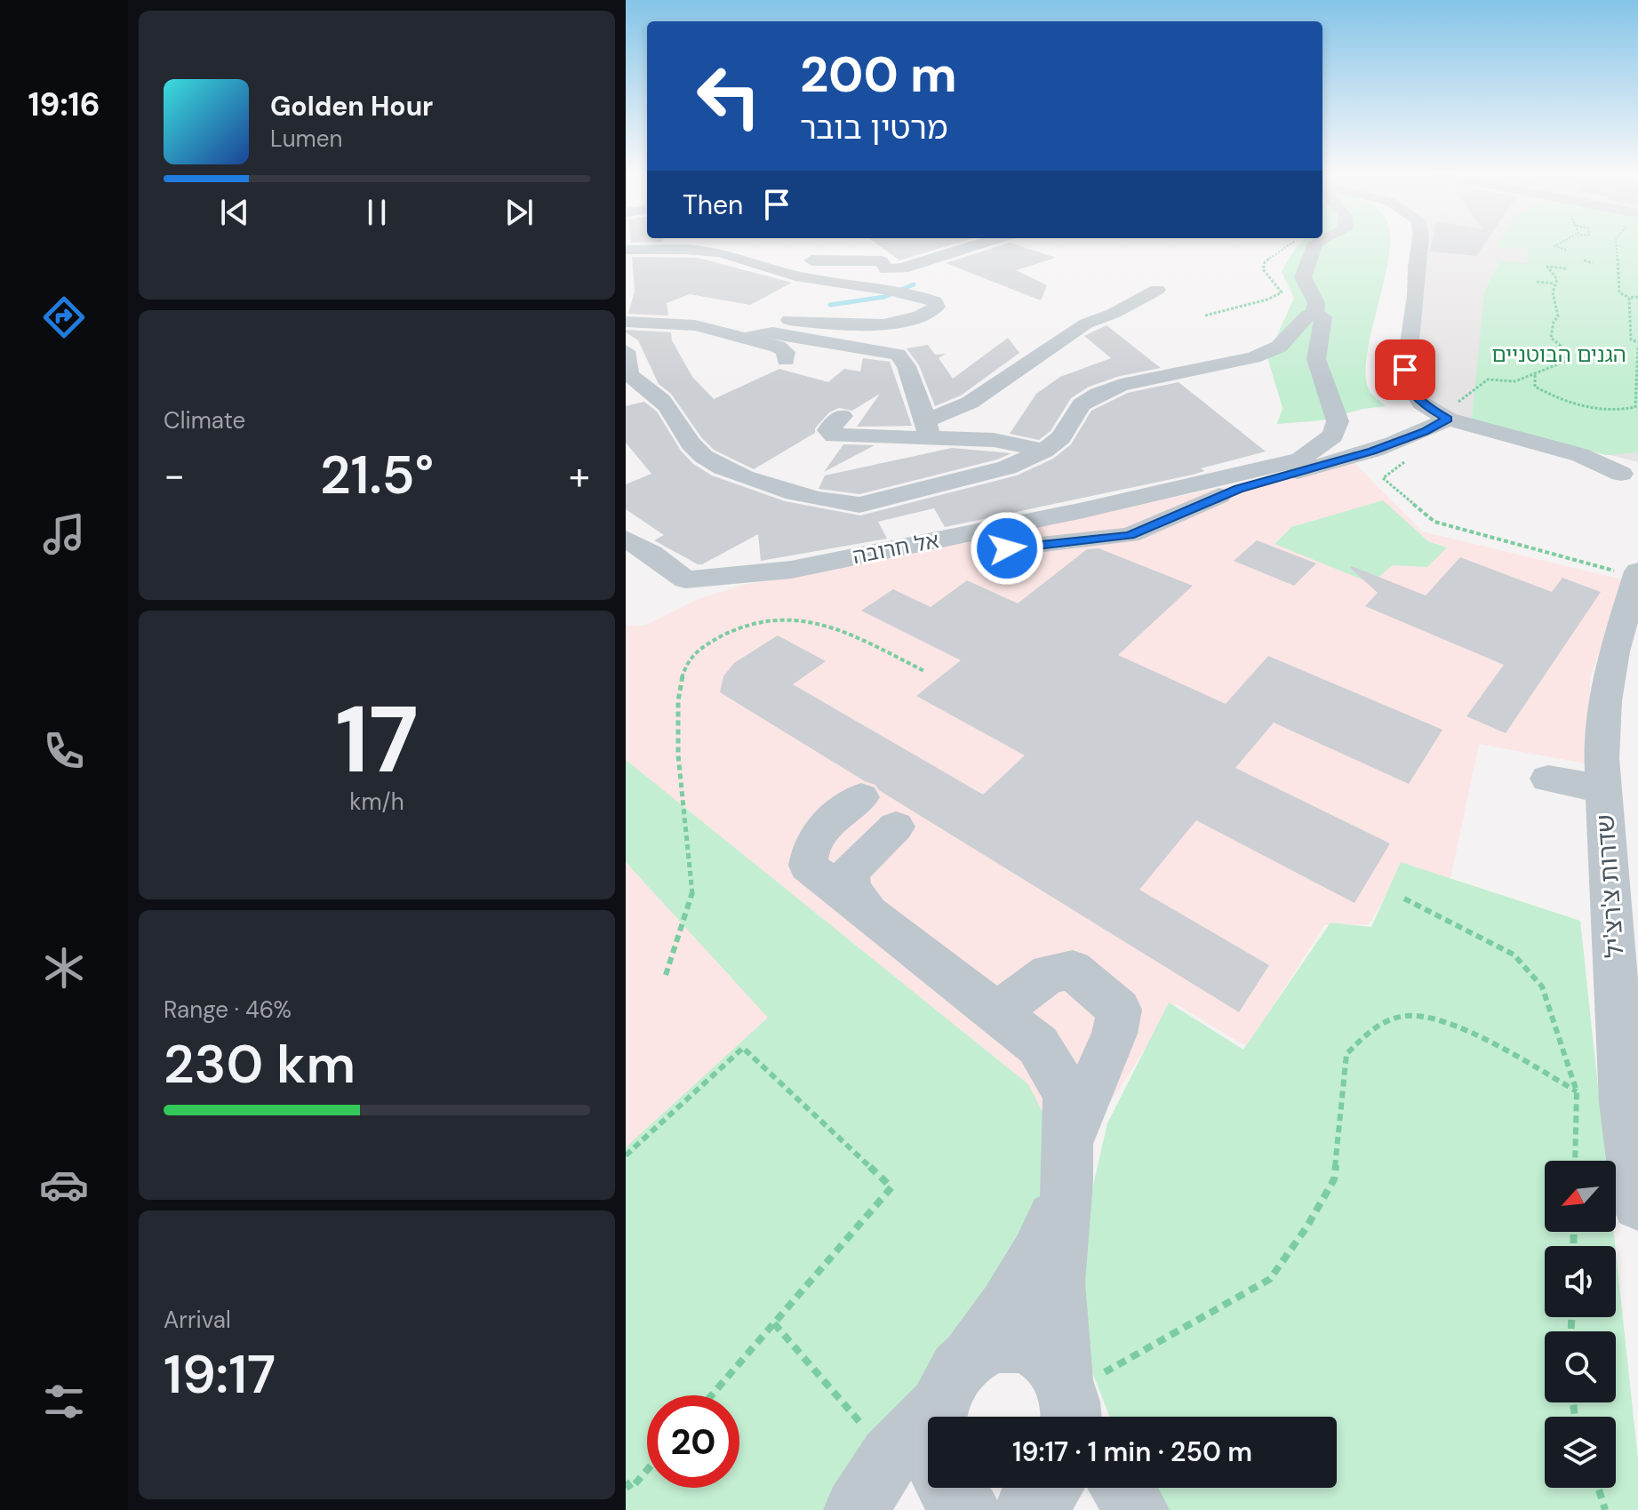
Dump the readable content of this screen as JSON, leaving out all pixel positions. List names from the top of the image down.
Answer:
{
  "streets": {
    "street": ["אל חרובה", "שדרות צ'רצ'יל"]
  },
  "parks": ["הגנים הבוטניים"],
  "north": "bottom left",
  "page": {
    "tabs": "19:16",
    "turn": ["200 m", "מרטין בובר"],
    "song": ["Golden Hour", "Lumen"],
    "then": "Then",
    "tile": [
      "Climate",
      ["17", "km/h"],
      ["Range · 46%", "230 km"],
      ["Arrival", "19:17"]
    ],
    "heat": ["−", "21.5°", "+"],
    "limit": "20",
    "trip": "19:17 · 1 min · 250 m"
  }
}
